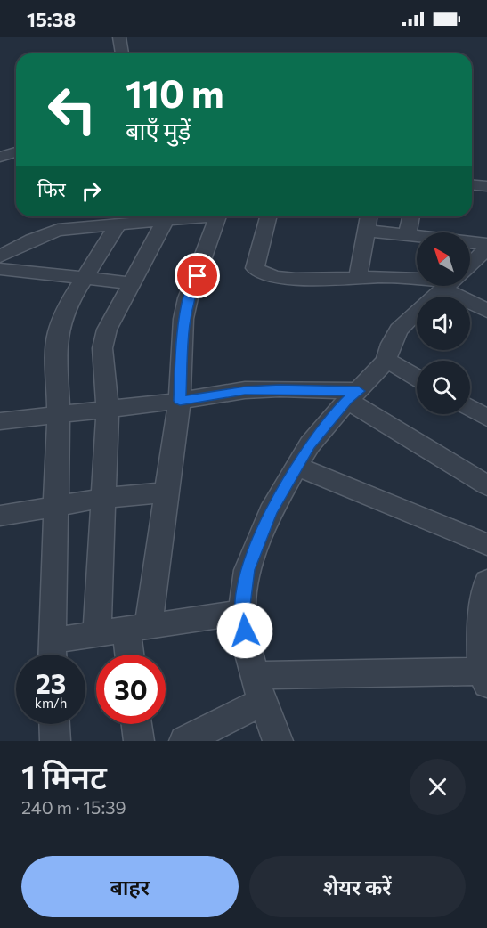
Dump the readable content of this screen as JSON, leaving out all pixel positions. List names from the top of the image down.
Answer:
{
  "north": "top left",
  "page": {
    "status": "15:38",
    "turn": ["110 m", "बाएँ मुड़ें"],
    "then": "फिर",
    "speed": "23 km/h",
    "limit": "30",
    "heading": ["1 मिनट", "240 m · 15:39"],
    "buttons": ["बाहर", "शेयर करें"]
  }
}
